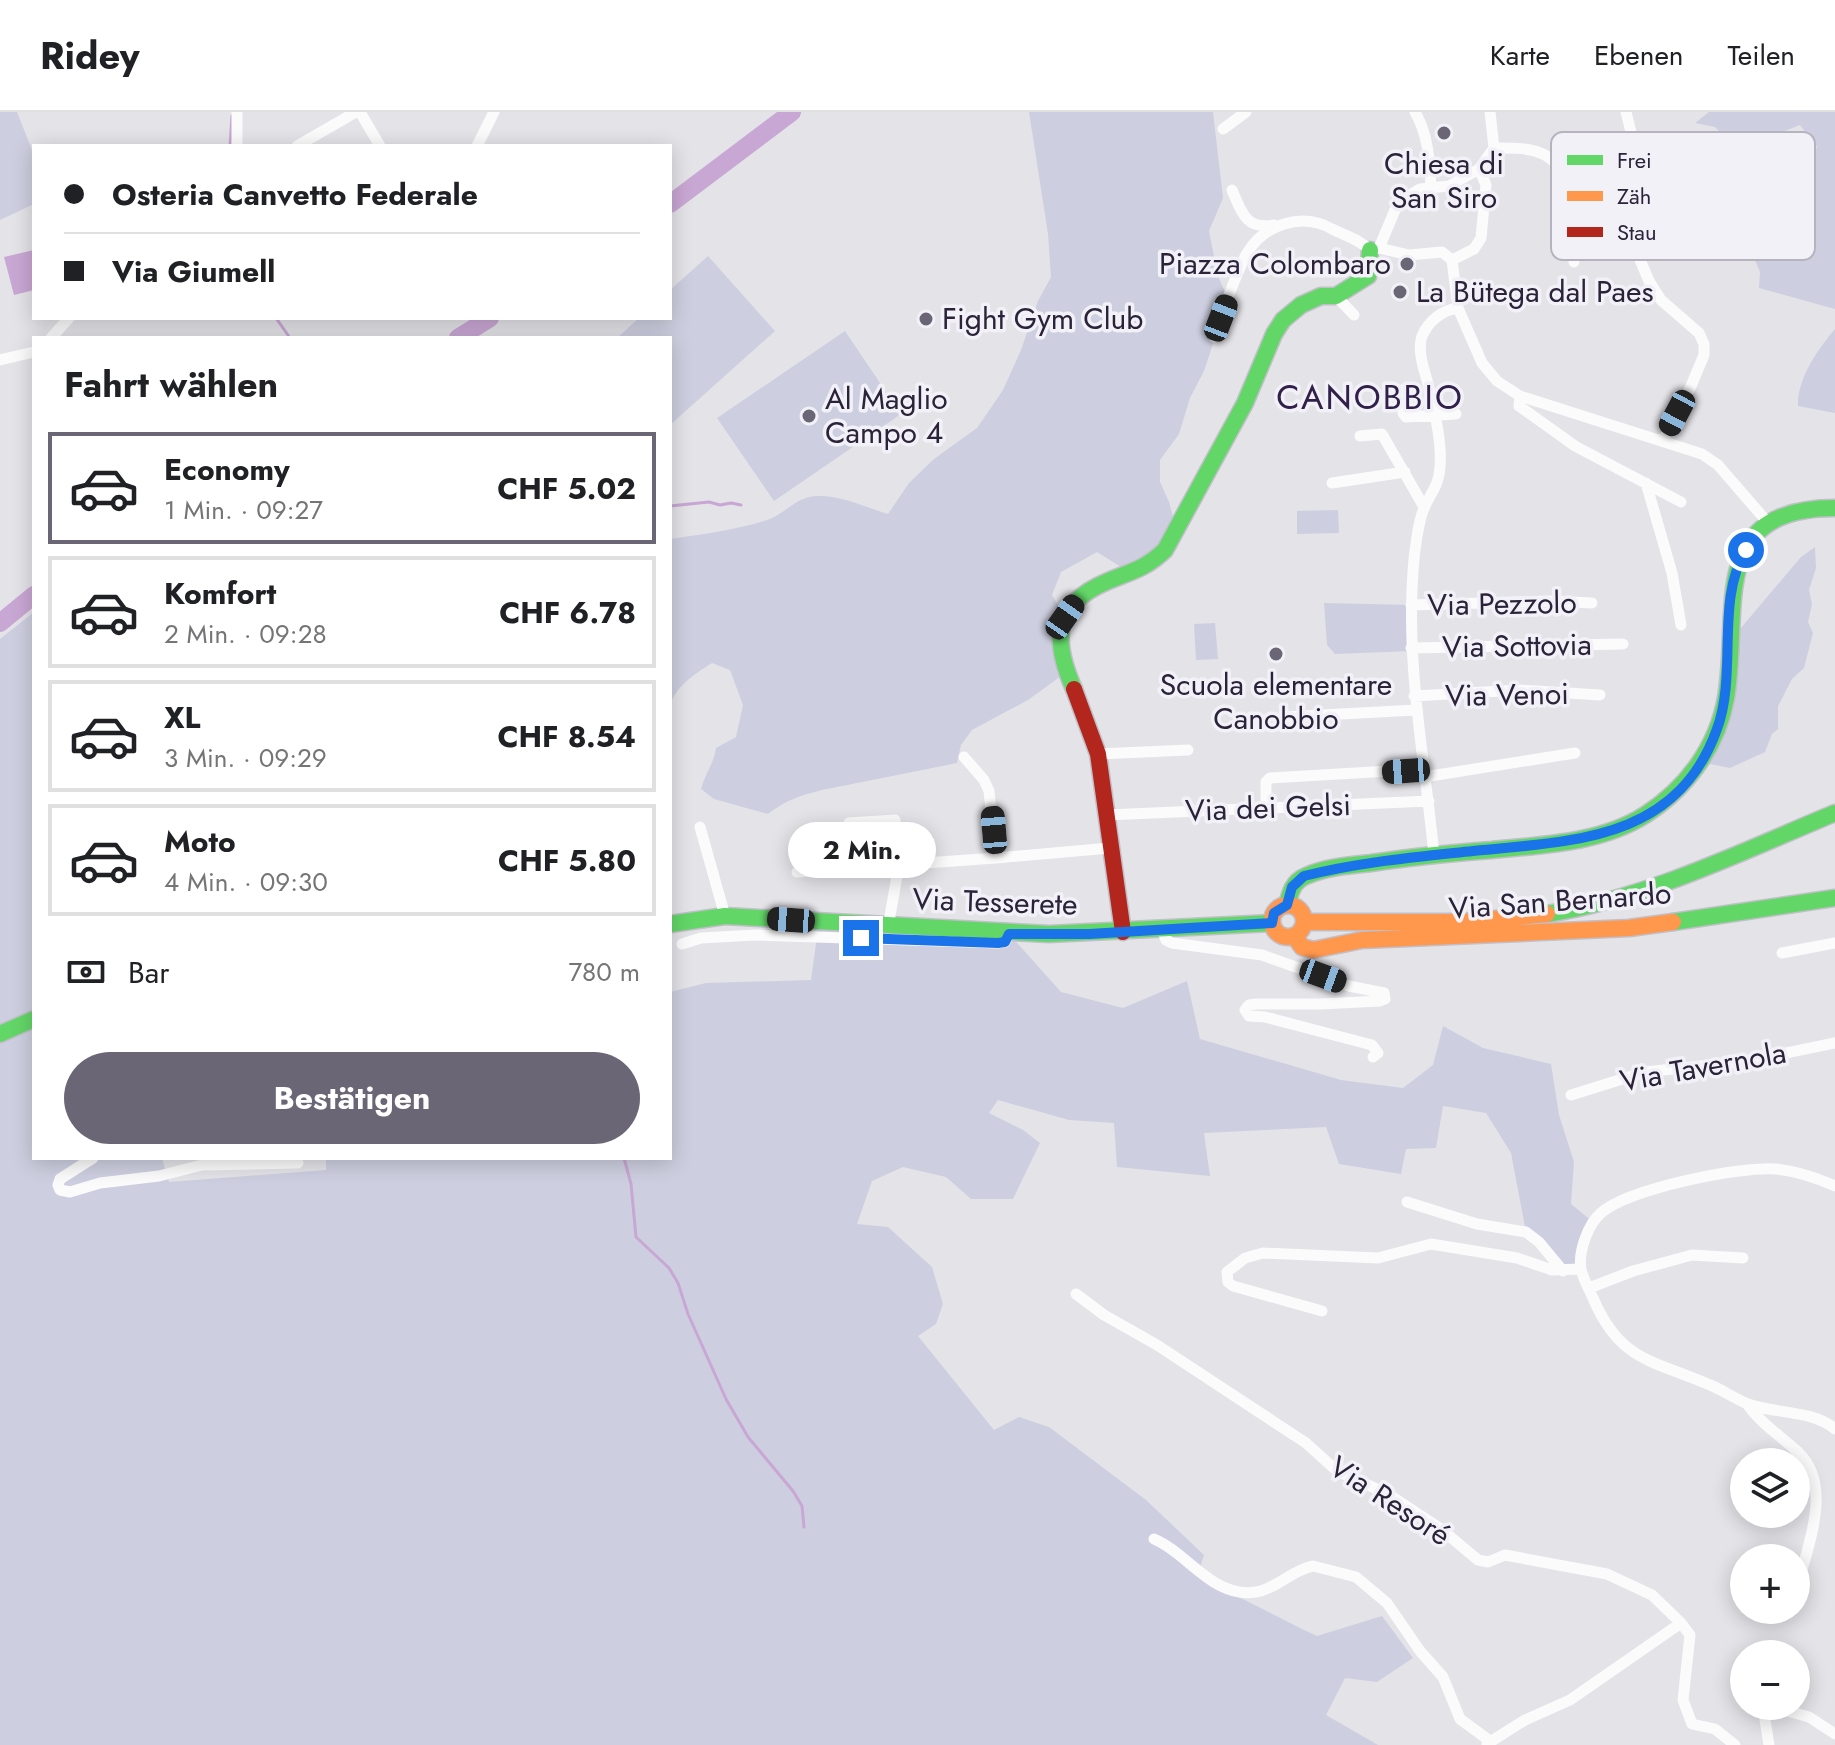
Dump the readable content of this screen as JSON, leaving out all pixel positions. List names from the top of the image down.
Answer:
{
  "streets": {
    "street": [
      "Via Pezzolo",
      "Via Sottovia",
      "Via Venoi",
      "Via dei Gelsi",
      "Via San Bernardo",
      "Via Tesserete",
      "Via Tavernola",
      "Via Resoré"
    ]
  },
  "crossings": [
    ["Via Pezzolo", "Via San Bernardo"],
    ["Via Sottovia", "Via San Bernardo"],
    ["Via Venoi", "Via San Bernardo"],
    ["Via dei Gelsi", "Via San Bernardo"],
    ["Via San Bernardo", "Via Tesserete"]
  ],
  "districts": ["CANOBBIO"],
  "places": [
    "Chiesa di San Siro",
    "Piazza Colombaro",
    "La Bütega dal Paes",
    "Fight Gym Club",
    "Al Maglio Campo 4",
    "Scuola elementare Canobbio"
  ],
  "legend": ["Frei", "Zäh", "Stau"],
  "page": {
    "header": "Ridey",
    "nav": ["Karte", "Ebenen", "Teilen"],
    "banner": ["Osteria Canvetto Federale", "Via Giumell"],
    "heading": "Fahrt wählen",
    "list": [
      {
        "name": "Economy",
        "note": "1 Min. · 09:27",
        "value": "CHF 5.02"
      },
      {
        "name": "Komfort",
        "note": "2 Min. · 09:28",
        "value": "CHF 6.78"
      },
      {
        "name": "XL",
        "note": "3 Min. · 09:29",
        "value": "CHF 8.54"
      },
      {
        "name": "Moto",
        "note": "4 Min. · 09:30",
        "value": "CHF 5.80"
      }
    ],
    "bubble": "2 Min.",
    "pay": ["Bar", "780 m"],
    "buttons": "Bestätigen",
    "map_buttons": ["+", "−"]
  }
}
